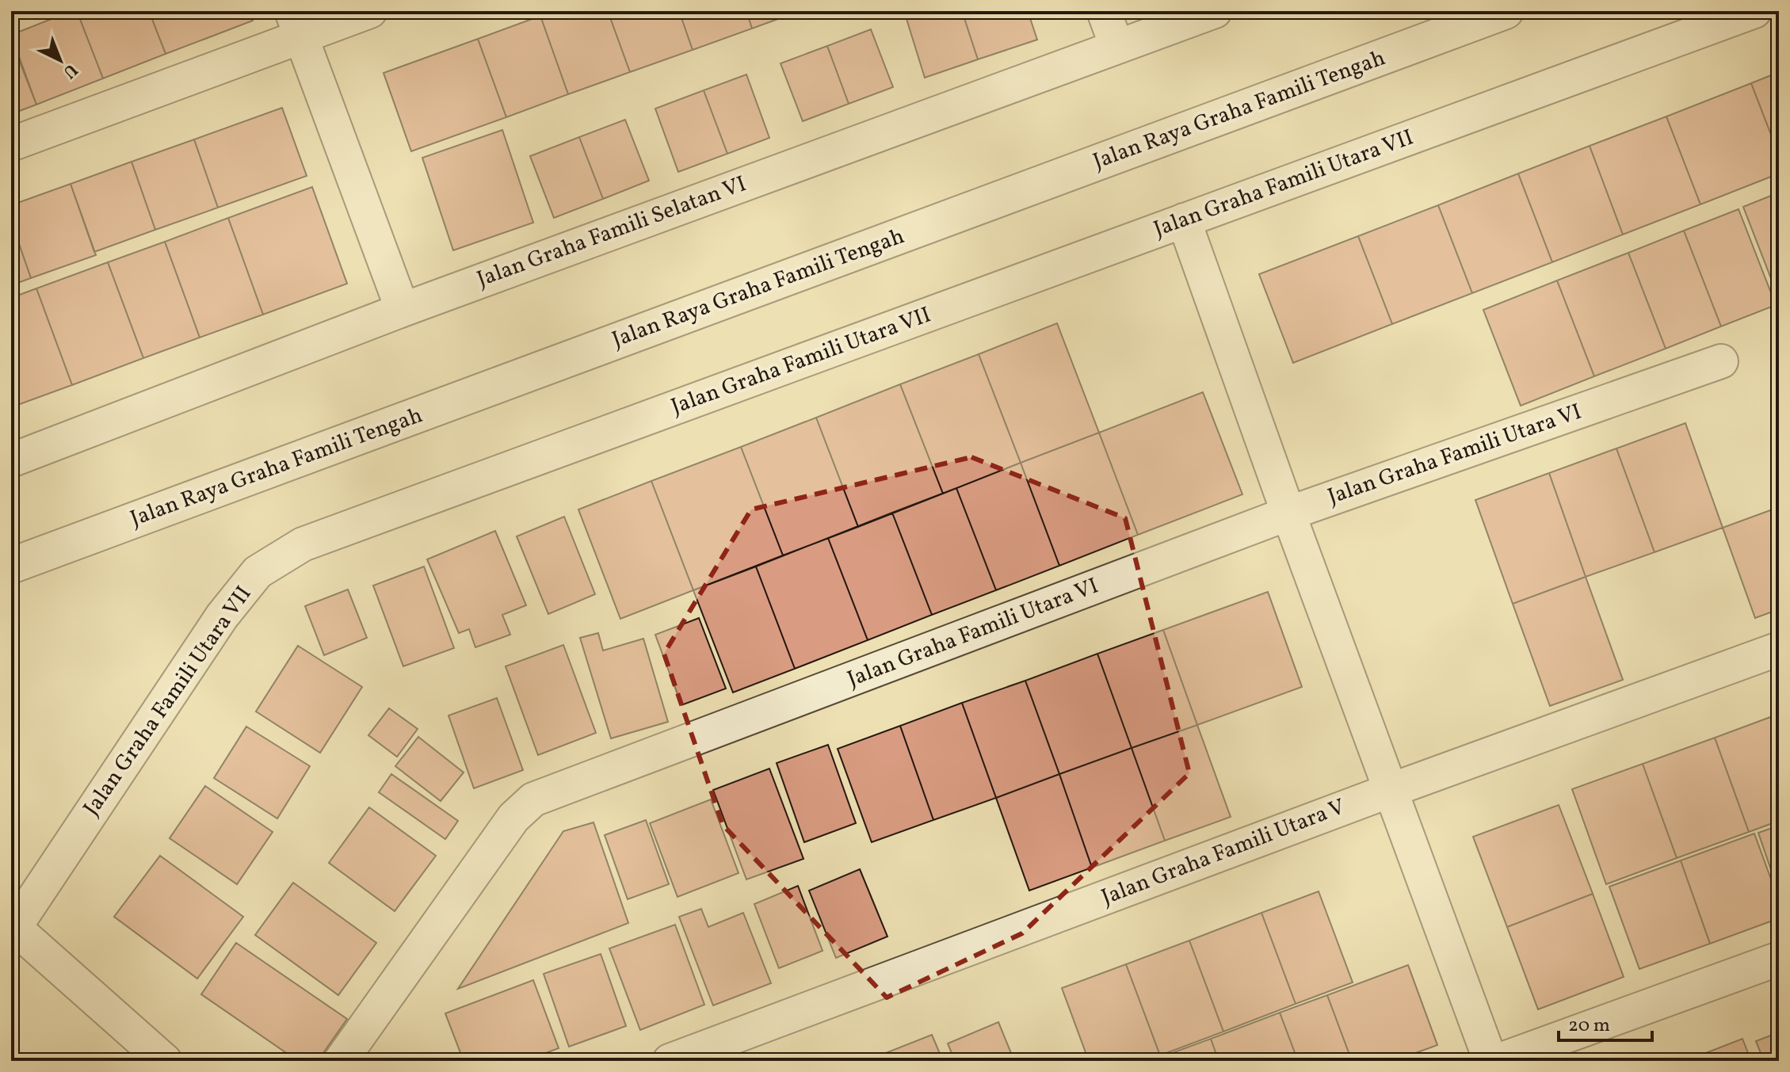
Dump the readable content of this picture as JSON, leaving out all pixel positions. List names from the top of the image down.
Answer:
{
  "streets": {
    "street": [
      "Jalan Raya Graha Famili Tengah",
      "Jalan Graha Famili Utara VII",
      "Jalan Graha Famili Selatan VI",
      "Jalan Graha Famili Utara VI",
      "Jalan Graha Famili Utara V"
    ]
  },
  "scale_bar": "20 m",
  "north": "bottom right"
}
